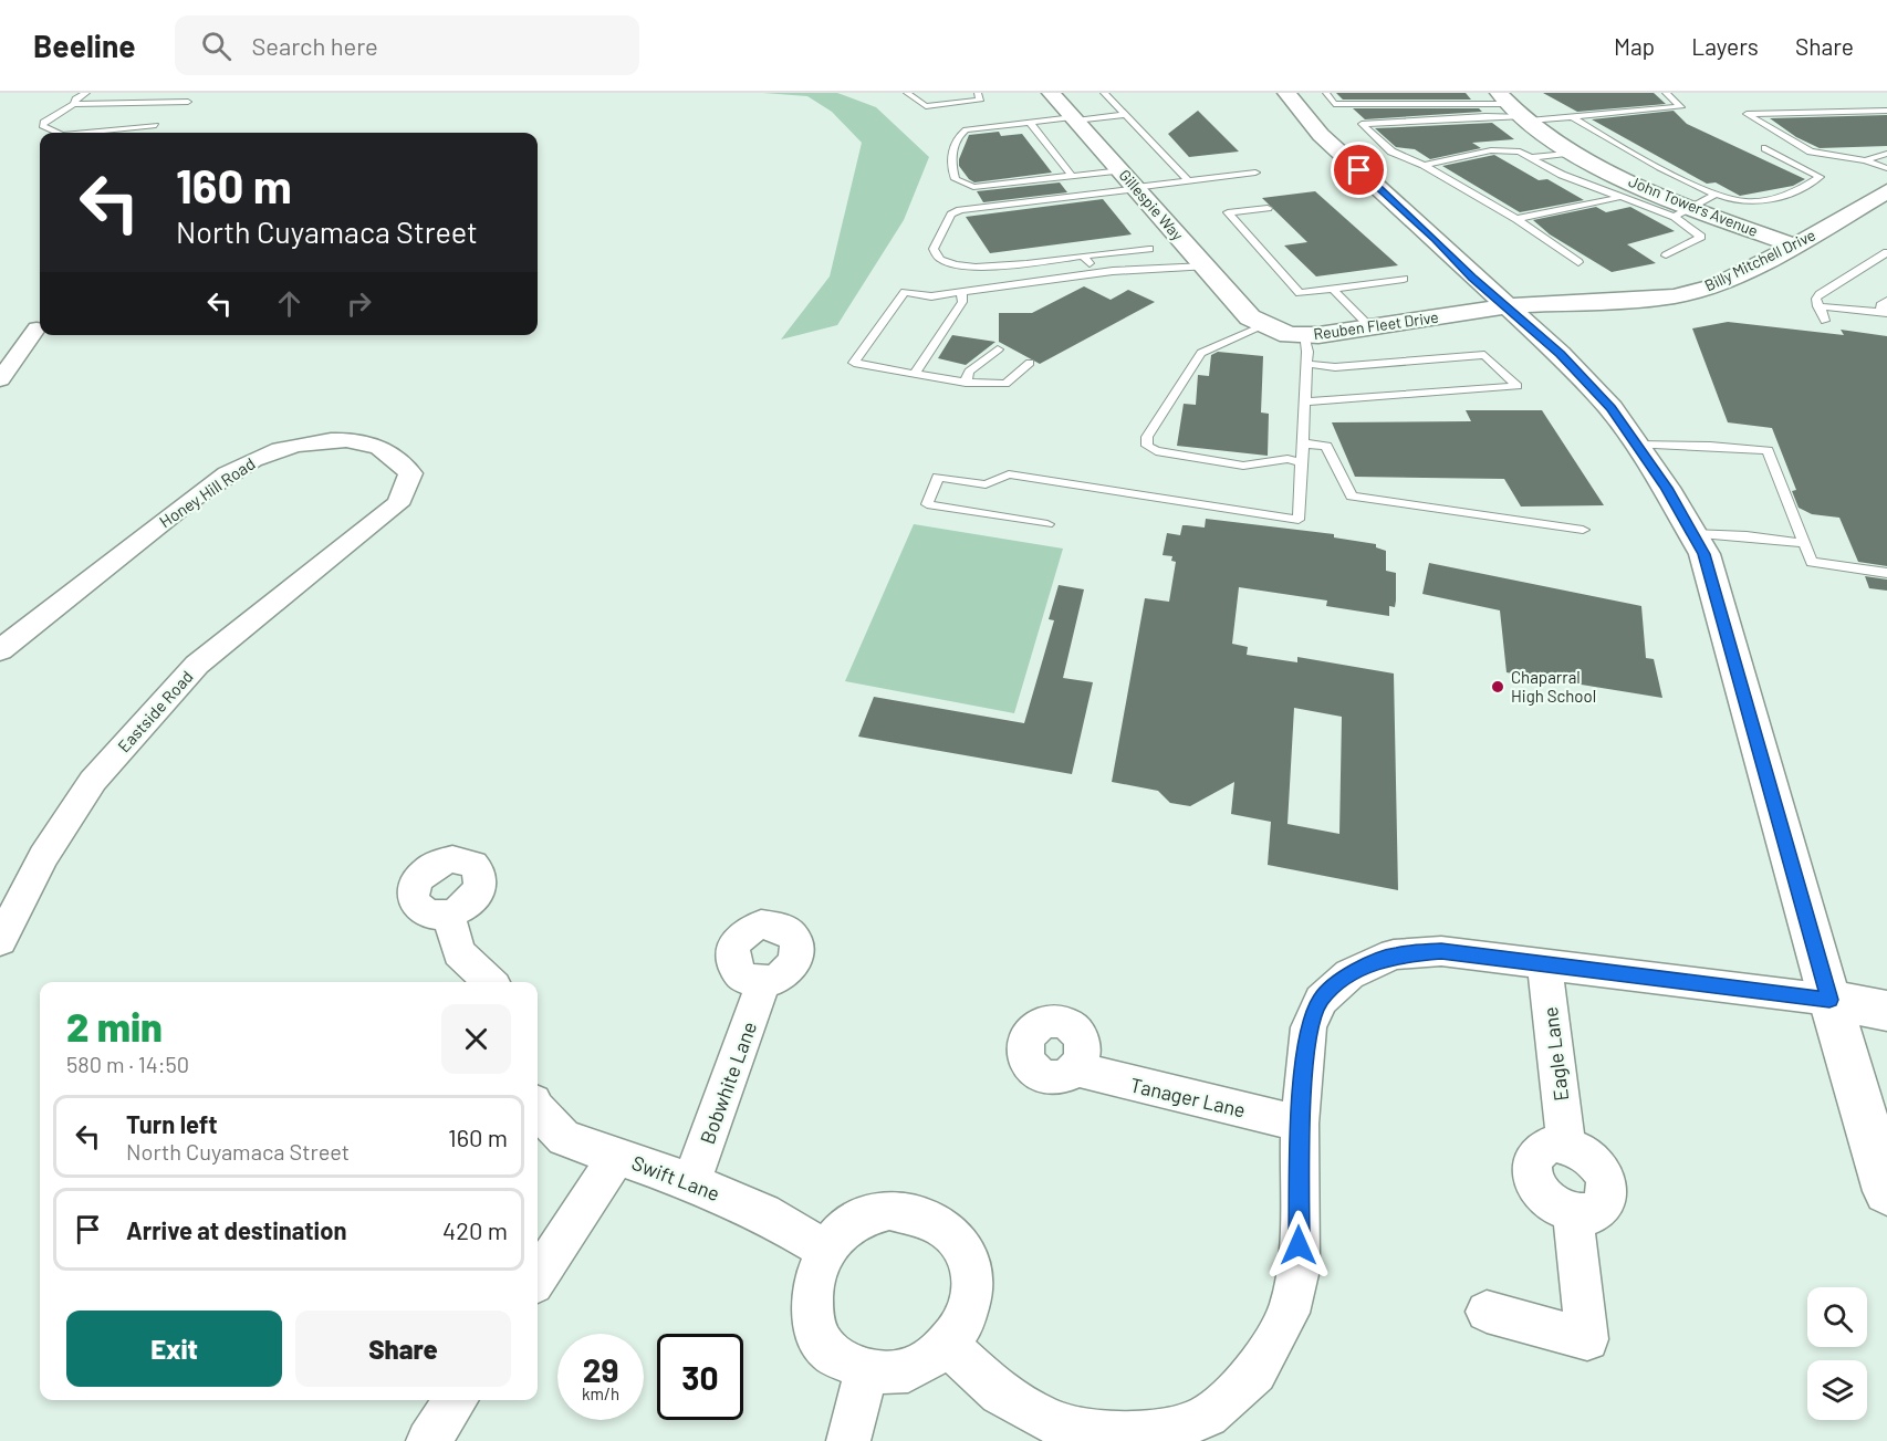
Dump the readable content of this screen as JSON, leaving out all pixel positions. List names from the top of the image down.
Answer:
{
  "streets": {
    "street": [
      "Gillespie Way",
      "John Towers Avenue",
      "Billy Mitchell Drive",
      "Reuben Fleet Drive",
      "Honey Hill Road",
      "Eastside Road",
      "Eagle Lane",
      "Bobwhite Lane",
      "Tanager Lane",
      "Swift Lane"
    ]
  },
  "crossings": [
    ["Gillespie Way", "Reuben Fleet Drive"],
    ["John Towers Avenue", "Billy Mitchell Drive"],
    ["Billy Mitchell Drive", "Reuben Fleet Drive"],
    ["Honey Hill Road", "Eastside Road"],
    ["Bobwhite Lane", "Swift Lane"]
  ],
  "places": ["Chaparral High School"],
  "page": {
    "header": "Beeline",
    "search": "Search here",
    "nav": ["Map", "Layers", "Share"],
    "turn": ["160 m", "North Cuyamaca Street"],
    "heading": ["2 min", "580 m · 14:50"],
    "list": [
      {
        "name": "Turn left",
        "note": "North Cuyamaca Street",
        "value": "160 m"
      },
      {
        "name": "Arrive at destination",
        "value": "420 m"
      }
    ],
    "buttons": ["Exit", "Share"],
    "speed": "29 km/h",
    "limit": "30"
  }
}
